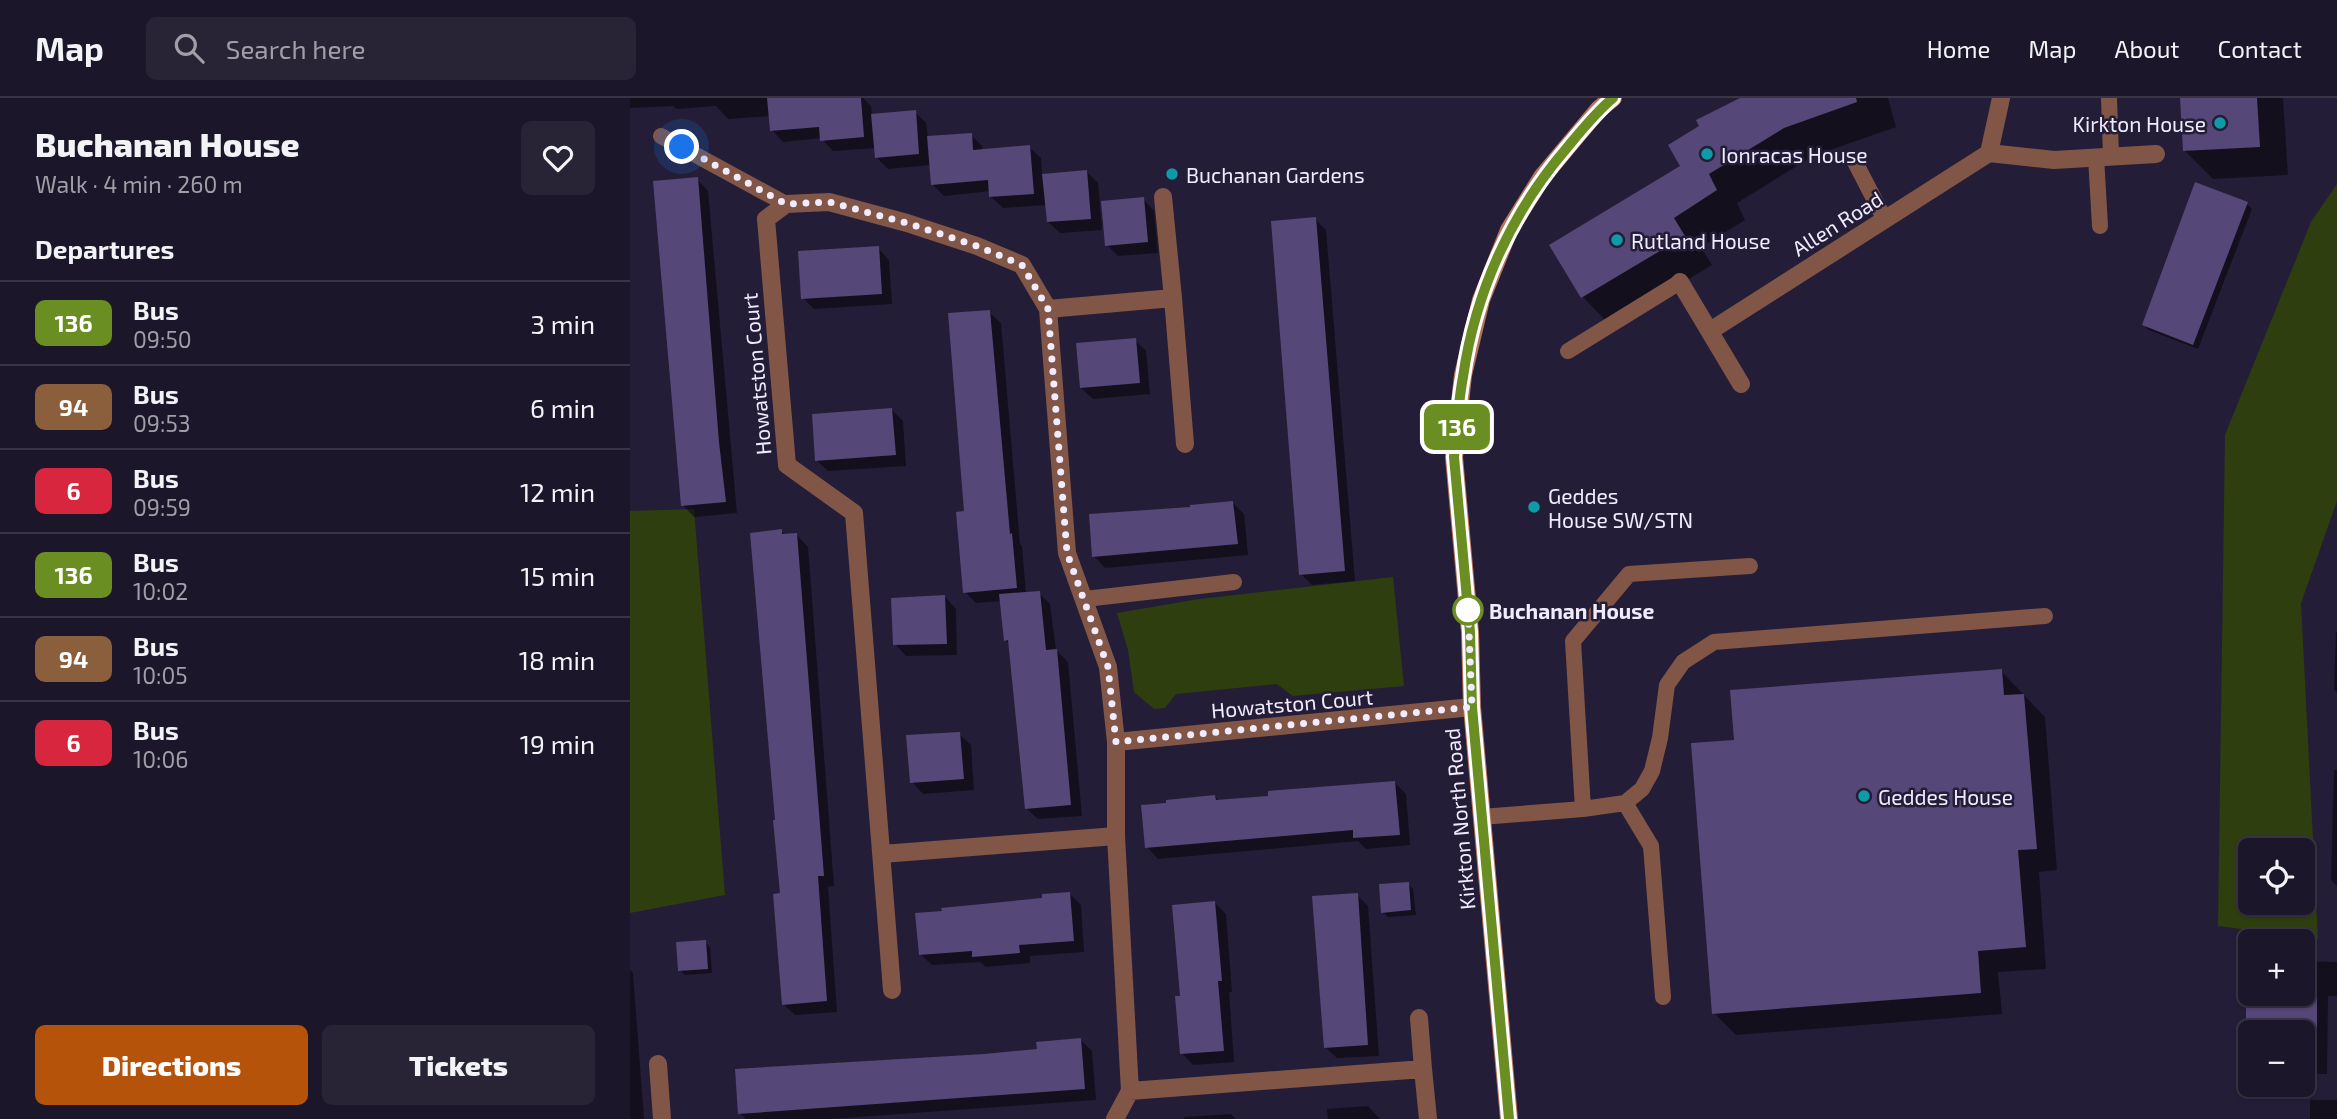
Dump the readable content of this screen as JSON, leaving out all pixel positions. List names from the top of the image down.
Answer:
{
  "streets": {
    "main road": ["Kirkton North Road"],
    "street": ["Allen Road", "Howatston Court"]
  },
  "crossings": [
    ["Howatston Court", "Kirkton North Road"]
  ],
  "places": [
    "Kirkton House",
    "Ionracas House",
    "Buchanan Gardens",
    "Rutland House",
    "Geddes House SW/STN",
    "Buchanan House",
    "Geddes House"
  ],
  "lines": ["bus line 136"],
  "page": {
    "header": "Map",
    "search": "Search here",
    "nav": [
      "Home",
      "Map",
      "About",
      "Contact"
    ],
    "heading": [
      ["Buchanan House", "Walk · 4 min · 260 m"],
      "Departures"
    ],
    "on_map": "136",
    "list": [
      {
        "mark": "136",
        "name": "Bus",
        "note": "09:50",
        "value": "3 min"
      },
      {
        "mark": "94",
        "name": "Bus",
        "note": "09:53",
        "value": "6 min"
      },
      {
        "mark": "6",
        "name": "Bus",
        "note": "09:59",
        "value": "12 min"
      },
      {
        "mark": "136",
        "name": "Bus",
        "note": "10:02",
        "value": "15 min"
      },
      {
        "mark": "94",
        "name": "Bus",
        "note": "10:05",
        "value": "18 min"
      },
      {
        "mark": "6",
        "name": "Bus",
        "note": "10:06",
        "value": "19 min"
      }
    ],
    "map_buttons": ["+", "−"],
    "buttons": ["Directions", "Tickets"]
  }
}
